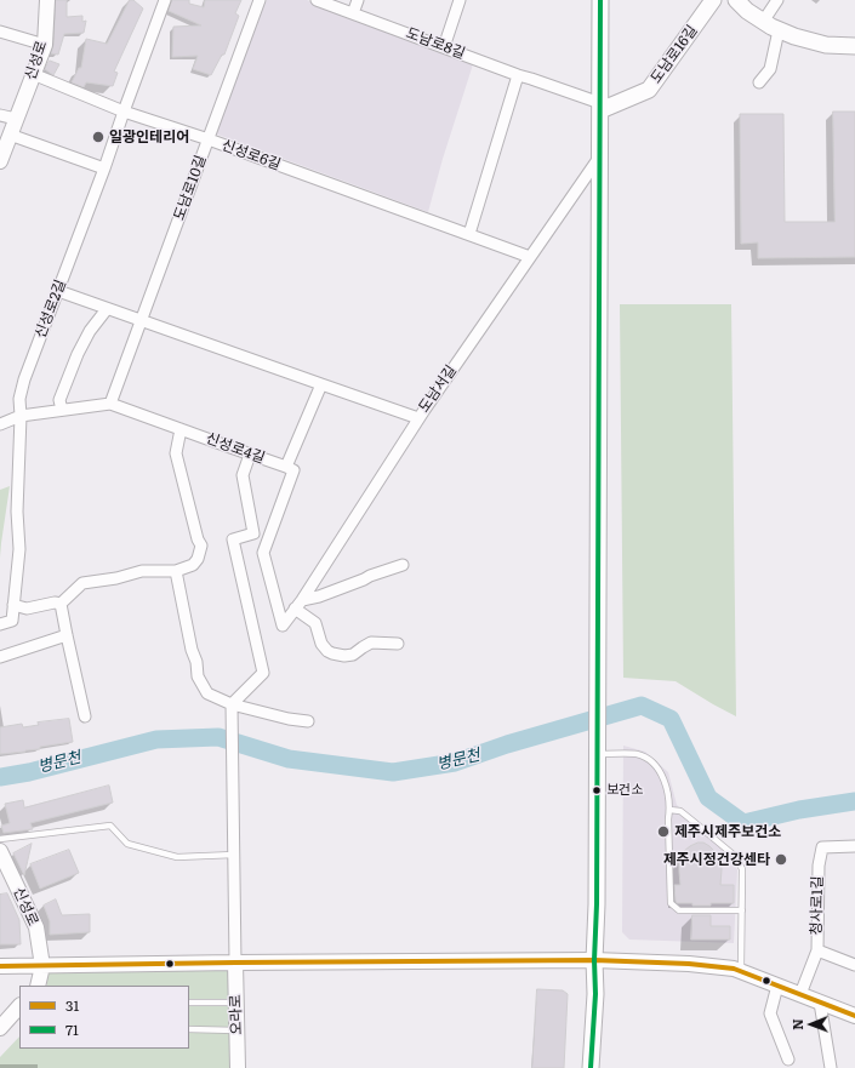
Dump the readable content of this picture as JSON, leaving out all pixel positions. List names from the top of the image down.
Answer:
{
  "streets": {
    "main road": ["도남로16길"],
    "street": [
      "도남로8길",
      "신성로",
      "신성로6길",
      "도남로10길",
      "신성로2길",
      "도남서길",
      "신성로4길",
      "청사로1길",
      "오라로"
    ]
  },
  "crossings": [
    ["도남로8길", "도남로16길"],
    ["신성로", "신성로6길"],
    ["신성로6길", "도남로10길"],
    ["신성로6길", "신성로2길"],
    ["신성로6길", "도남서길"],
    ["도남로10길", "신성로4길"],
    ["신성로2길", "신성로4길"],
    ["도남서길", "신성로4길"]
  ],
  "water": ["병문천"],
  "places": [
    "일광인테리어",
    "보건소",
    "제주시제주보건소",
    "제주시정건강센타"
  ],
  "lines": ["transit line 71", "transit line 31"],
  "legend": ["31", "71"],
  "north": "left"
}
